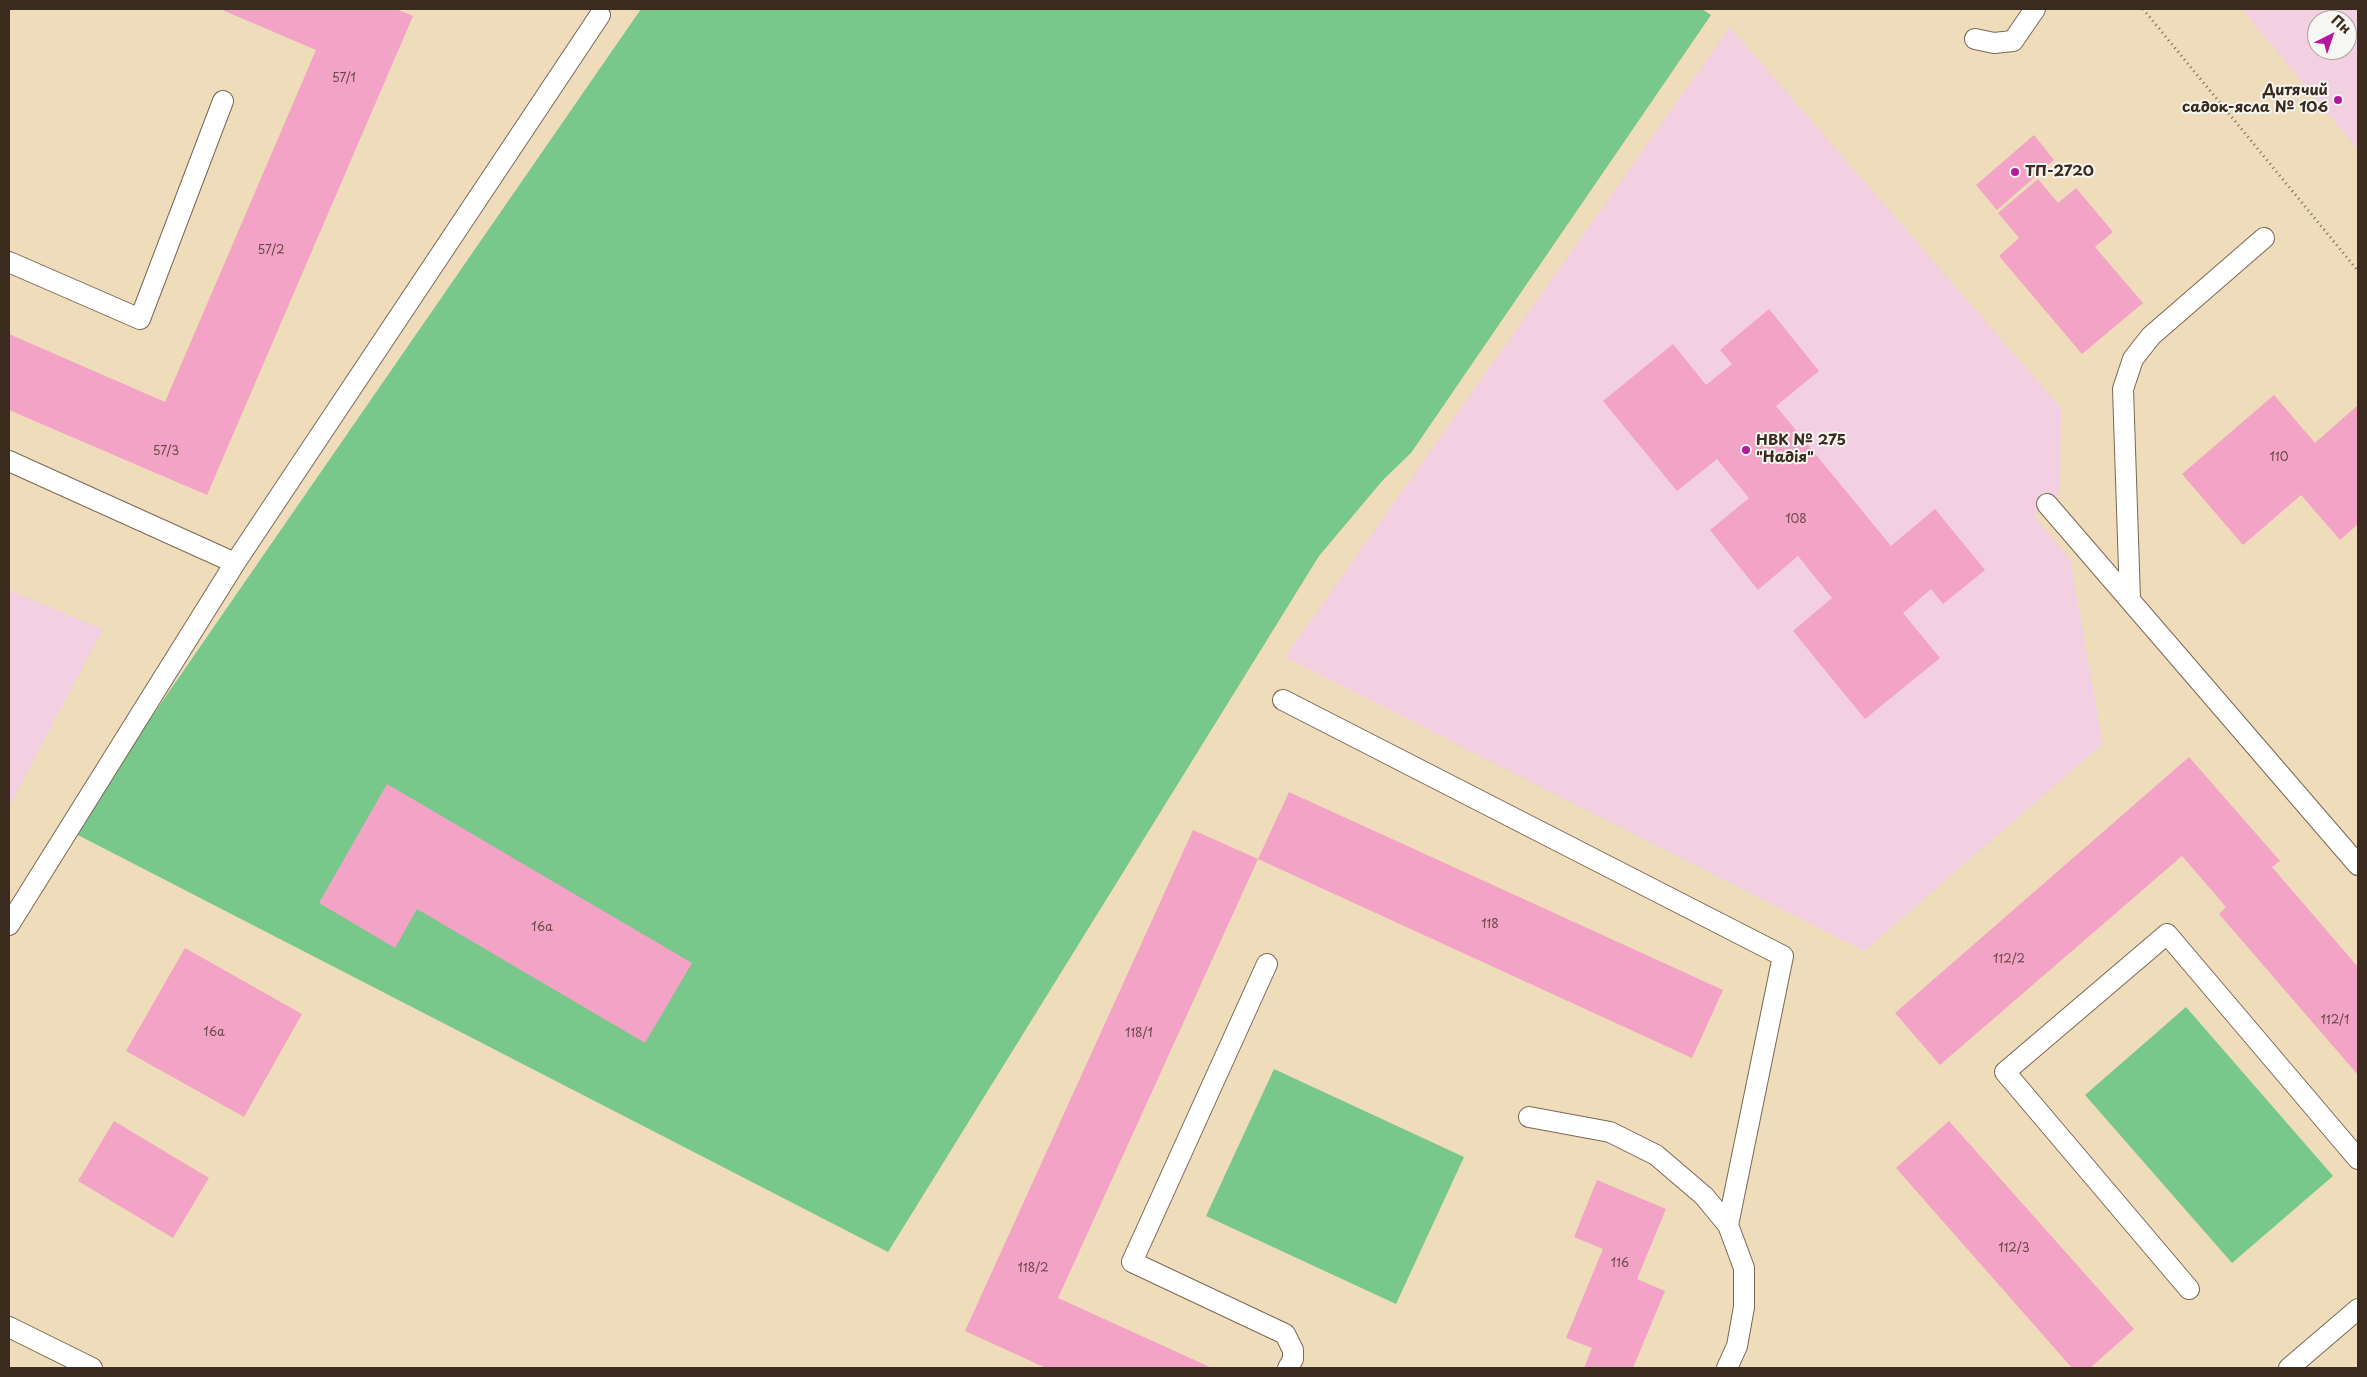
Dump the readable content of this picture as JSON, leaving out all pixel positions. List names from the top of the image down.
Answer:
{
  "places": ["Дитячий садок-ясла № 106", "ТП-2720", "НВК № 275 \"Надія\""],
  "house_numbers": [
    "57/1",
    "57/2",
    "57/3",
    "110",
    "108",
    "118",
    "16а",
    "112/2",
    "112/1",
    "16а",
    "118/1",
    "112/3",
    "116",
    "118/2"
  ],
  "north": "top right"
}
